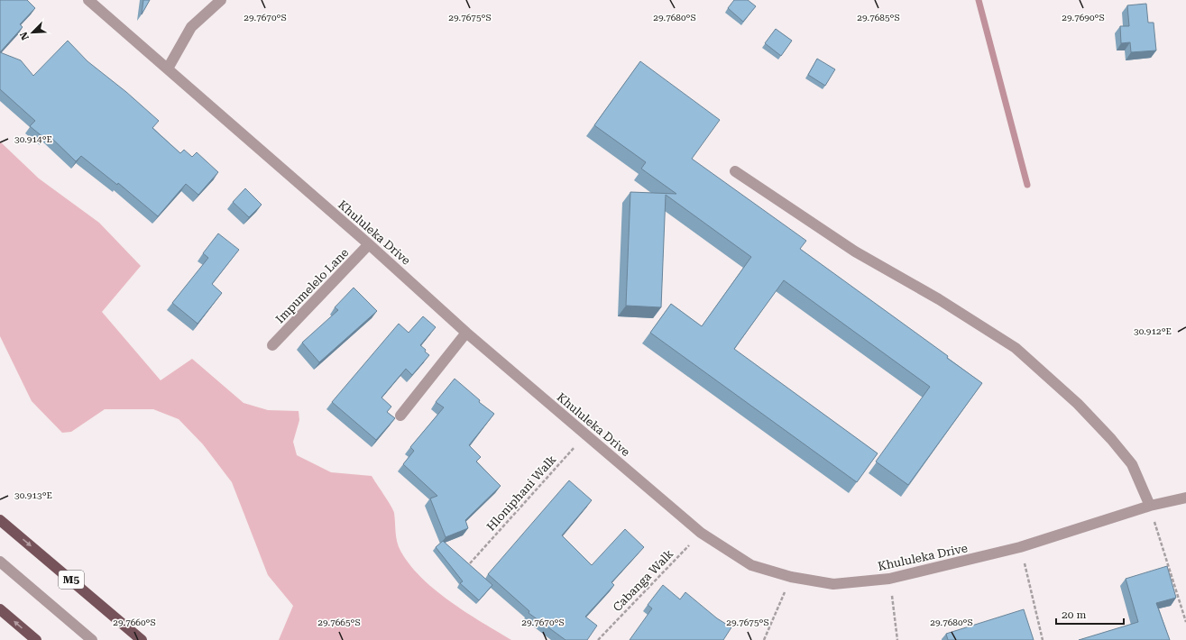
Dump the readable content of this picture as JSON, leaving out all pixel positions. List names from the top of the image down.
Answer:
{
  "streets": {
    "main road": ["M5"],
    "street": ["Khululeka Drive", "Impumelelo Lane"],
    "path": ["Hloniphani Walk", "Cabanga Walk"]
  },
  "crossings": [
    ["Khululeka Drive", "Impumelelo Lane"],
    ["Khululeka Drive", "Hloniphani Walk"],
    ["Khululeka Drive", "Cabanga Walk"]
  ],
  "scale_bar": "20 m",
  "north": "bottom left",
  "coordinates": [
    "29.7670°S",
    "29.7675°S",
    "29.7680°S",
    "29.7685°S",
    "29.7690°S",
    "30.914°E",
    "30.912°E",
    "30.913°E",
    "29.7660°S",
    "29.7665°S"
  ]
}
